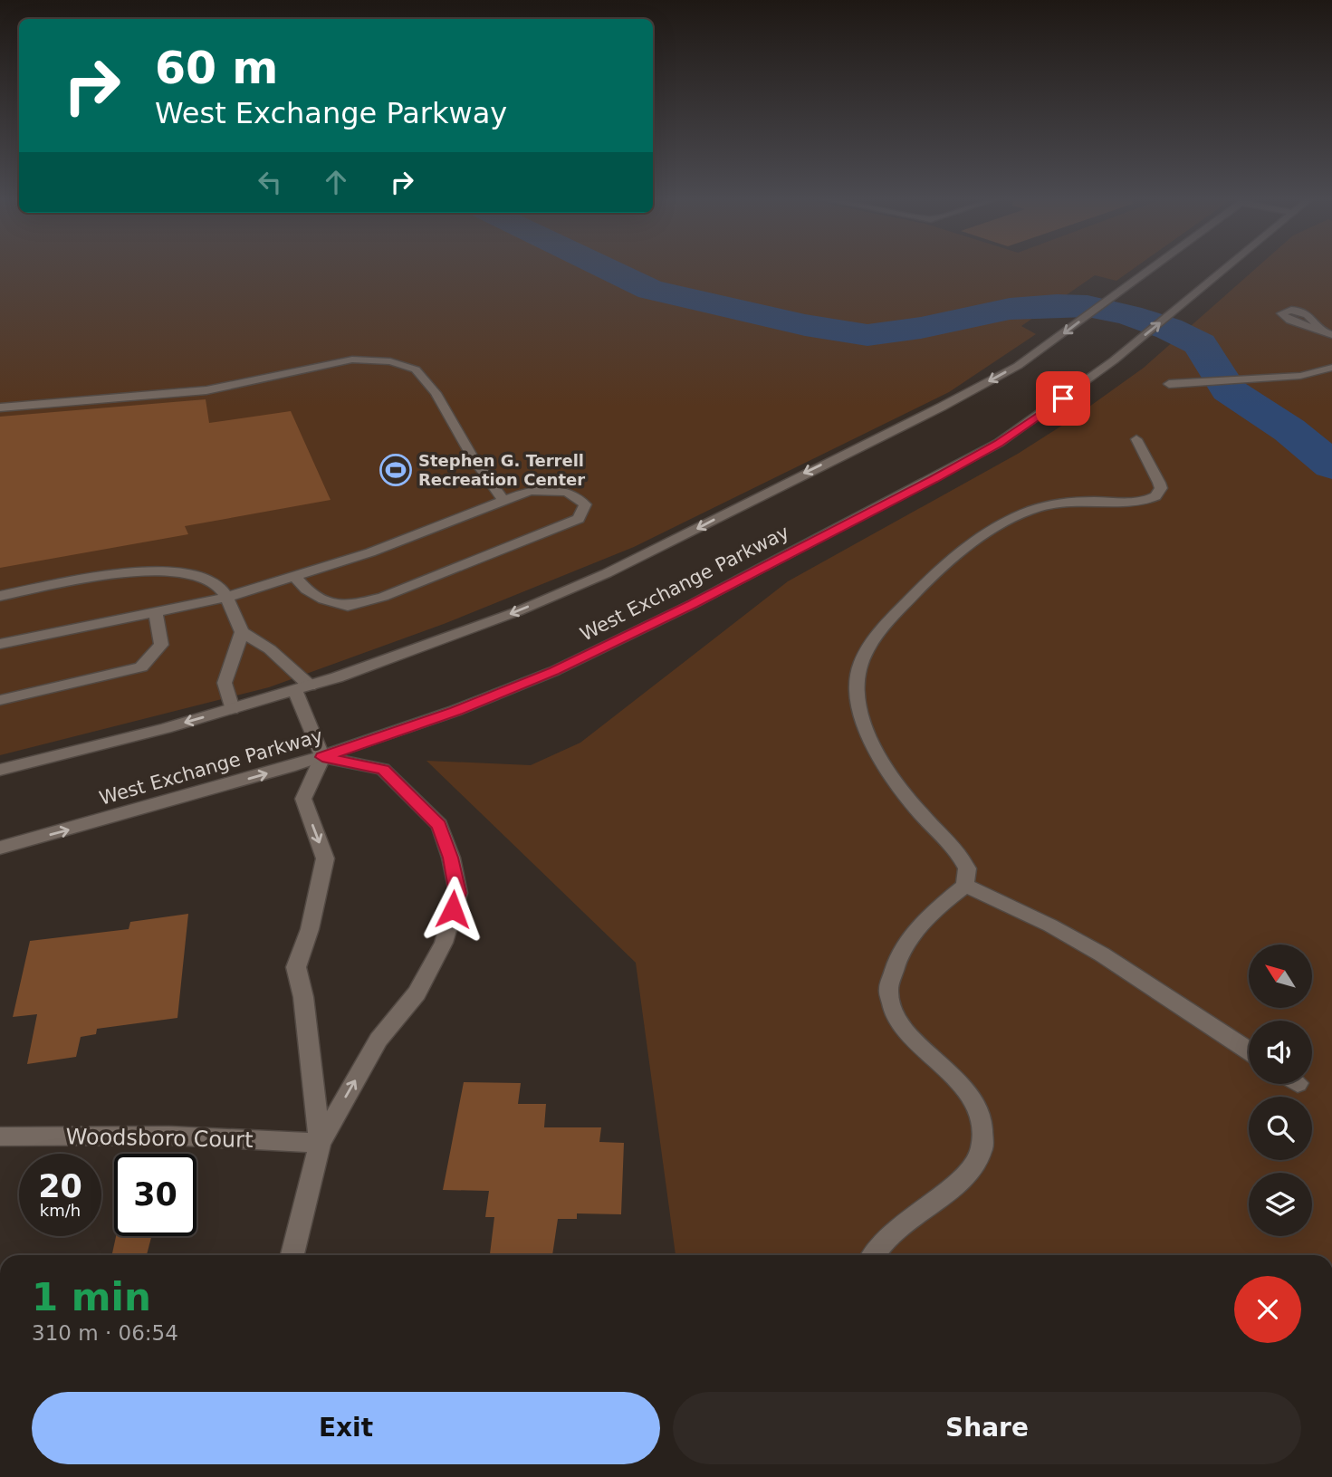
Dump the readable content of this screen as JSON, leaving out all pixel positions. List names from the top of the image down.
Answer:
{
  "streets": {
    "main road": ["West Exchange Parkway", "Woodsboro Court"]
  },
  "places": {
    "sports": ["Stephen G. Terrell Recreation Center"]
  },
  "north": "top left",
  "page": {
    "turn": ["60 m", "West Exchange Parkway"],
    "speed": "20 km/h",
    "limit": "30",
    "heading": ["1 min", "310 m · 06:54"],
    "buttons": ["Exit", "Share"]
  }
}
